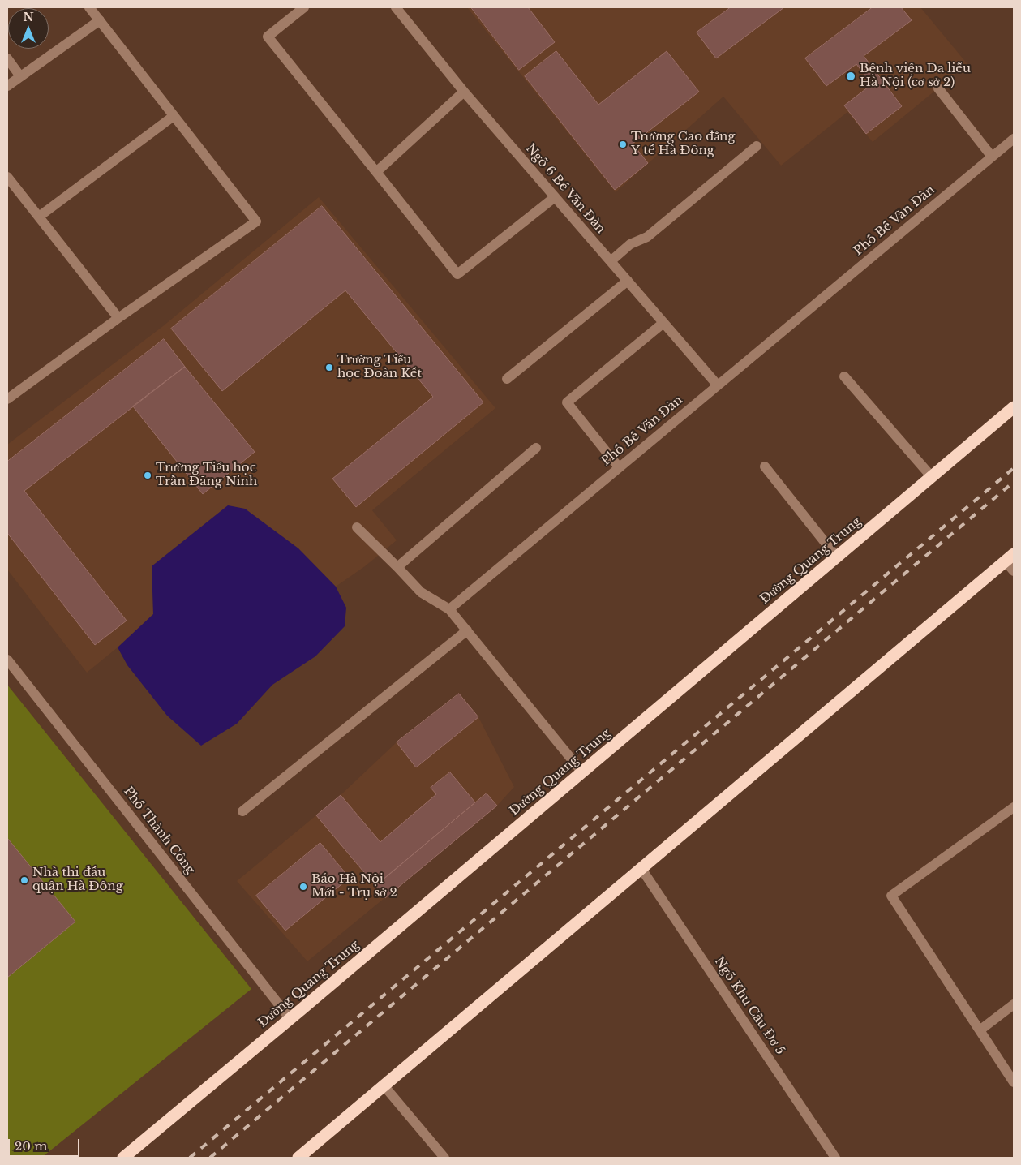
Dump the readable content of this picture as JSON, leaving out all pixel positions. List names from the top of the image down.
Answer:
{
  "streets": {
    "highway": ["Đường Quang Trung"],
    "street": [
      "Ngõ 6 Bế Văn Đàn",
      "Phố Bế Văn Đàn",
      "Phố Thành Công",
      "Ngõ Khu Cầu Đơ 5"
    ]
  },
  "crossings": [
    ["Ngõ 6 Bế Văn Đàn", "Phố Bế Văn Đàn"],
    ["Đường Quang Trung", "Phố Thành Công"]
  ],
  "places": [
    "Bệnh viện Da liễu Hà Nội (cơ sở 2)",
    "Trường Cao đẳng Y tế Hà Đông",
    "Trường Tiểu học Đoàn Kết",
    "Trường Tiểu học Trần Đăng Ninh",
    "Nhà thi đấu quận Hà Đông",
    "Báo Hà Nội Mới - Trụ sở 2"
  ],
  "scale_bar": "20 m",
  "north": "top"
}
